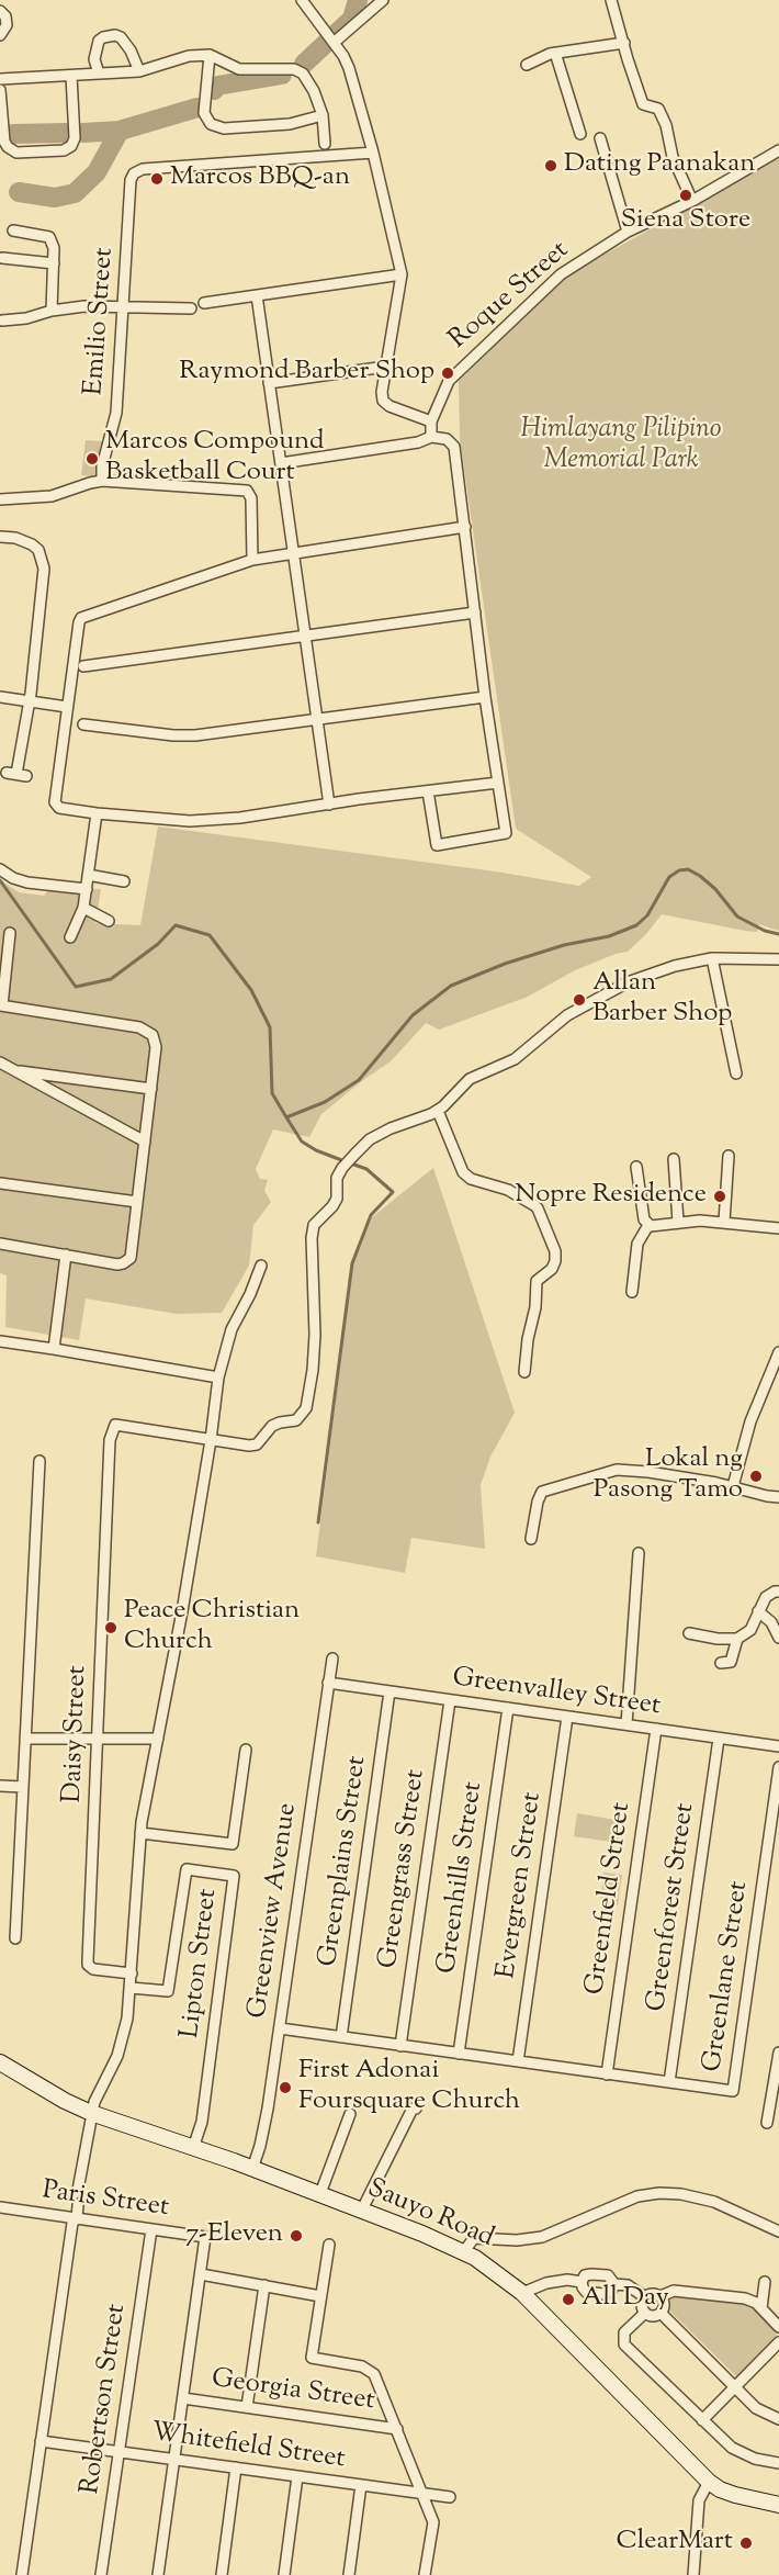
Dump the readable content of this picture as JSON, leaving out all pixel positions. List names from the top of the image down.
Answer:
{
  "streets": {
    "main road": ["Sauyo Road"],
    "street": [
      "Roque Street",
      "Emilio Street",
      "Greenvalley Street",
      "Daisy Street",
      "Greenplains Street",
      "Greengrass Street",
      "Greenhills Street",
      "Evergreen Street",
      "Greenfield Street",
      "Greenforest Street",
      "Greenview Avenue",
      "Lipton Street",
      "Greenlane Street",
      "Paris Street",
      "Georgia Street",
      "Robertson Street",
      "Whitefield Street"
    ]
  },
  "crossings": [
    ["Greenvalley Street", "Greenplains Street"],
    ["Greenvalley Street", "Greengrass Street"],
    ["Greenvalley Street", "Greenhills Street"],
    ["Greenvalley Street", "Evergreen Street"],
    ["Greenvalley Street", "Greenfield Street"],
    ["Greenvalley Street", "Greenforest Street"],
    ["Greenvalley Street", "Greenview Avenue"],
    ["Greenplains Street", "Greenlane Street"],
    ["Greengrass Street", "Greenlane Street"],
    ["Greenhills Street", "Greenlane Street"],
    ["Evergreen Street", "Greenlane Street"],
    ["Greenfield Street", "Greenlane Street"],
    ["Greenforest Street", "Greenlane Street"],
    ["Greenview Avenue", "Greenlane Street"],
    ["Greenview Avenue", "Sauyo Road"],
    ["Lipton Street", "Sauyo Road"],
    ["Paris Street", "Robertson Street"],
    ["Robertson Street", "Whitefield Street"]
  ],
  "parks": ["Himlayang Pilipino Memorial Park"],
  "places": [
    "Dating Paanakan",
    "Marcos BBQ-an",
    "Siena Store",
    "Raymond Barber Shop",
    "Marcos Compound Basketball Court",
    "Allan Barber Shop",
    "Nopre Residence",
    "Lokal ng Pasong Tamo",
    "Peace Christian Church",
    "First Adonai Foursquare Church",
    "7-Eleven",
    "All Day",
    "ClearMart"
  ]
}
